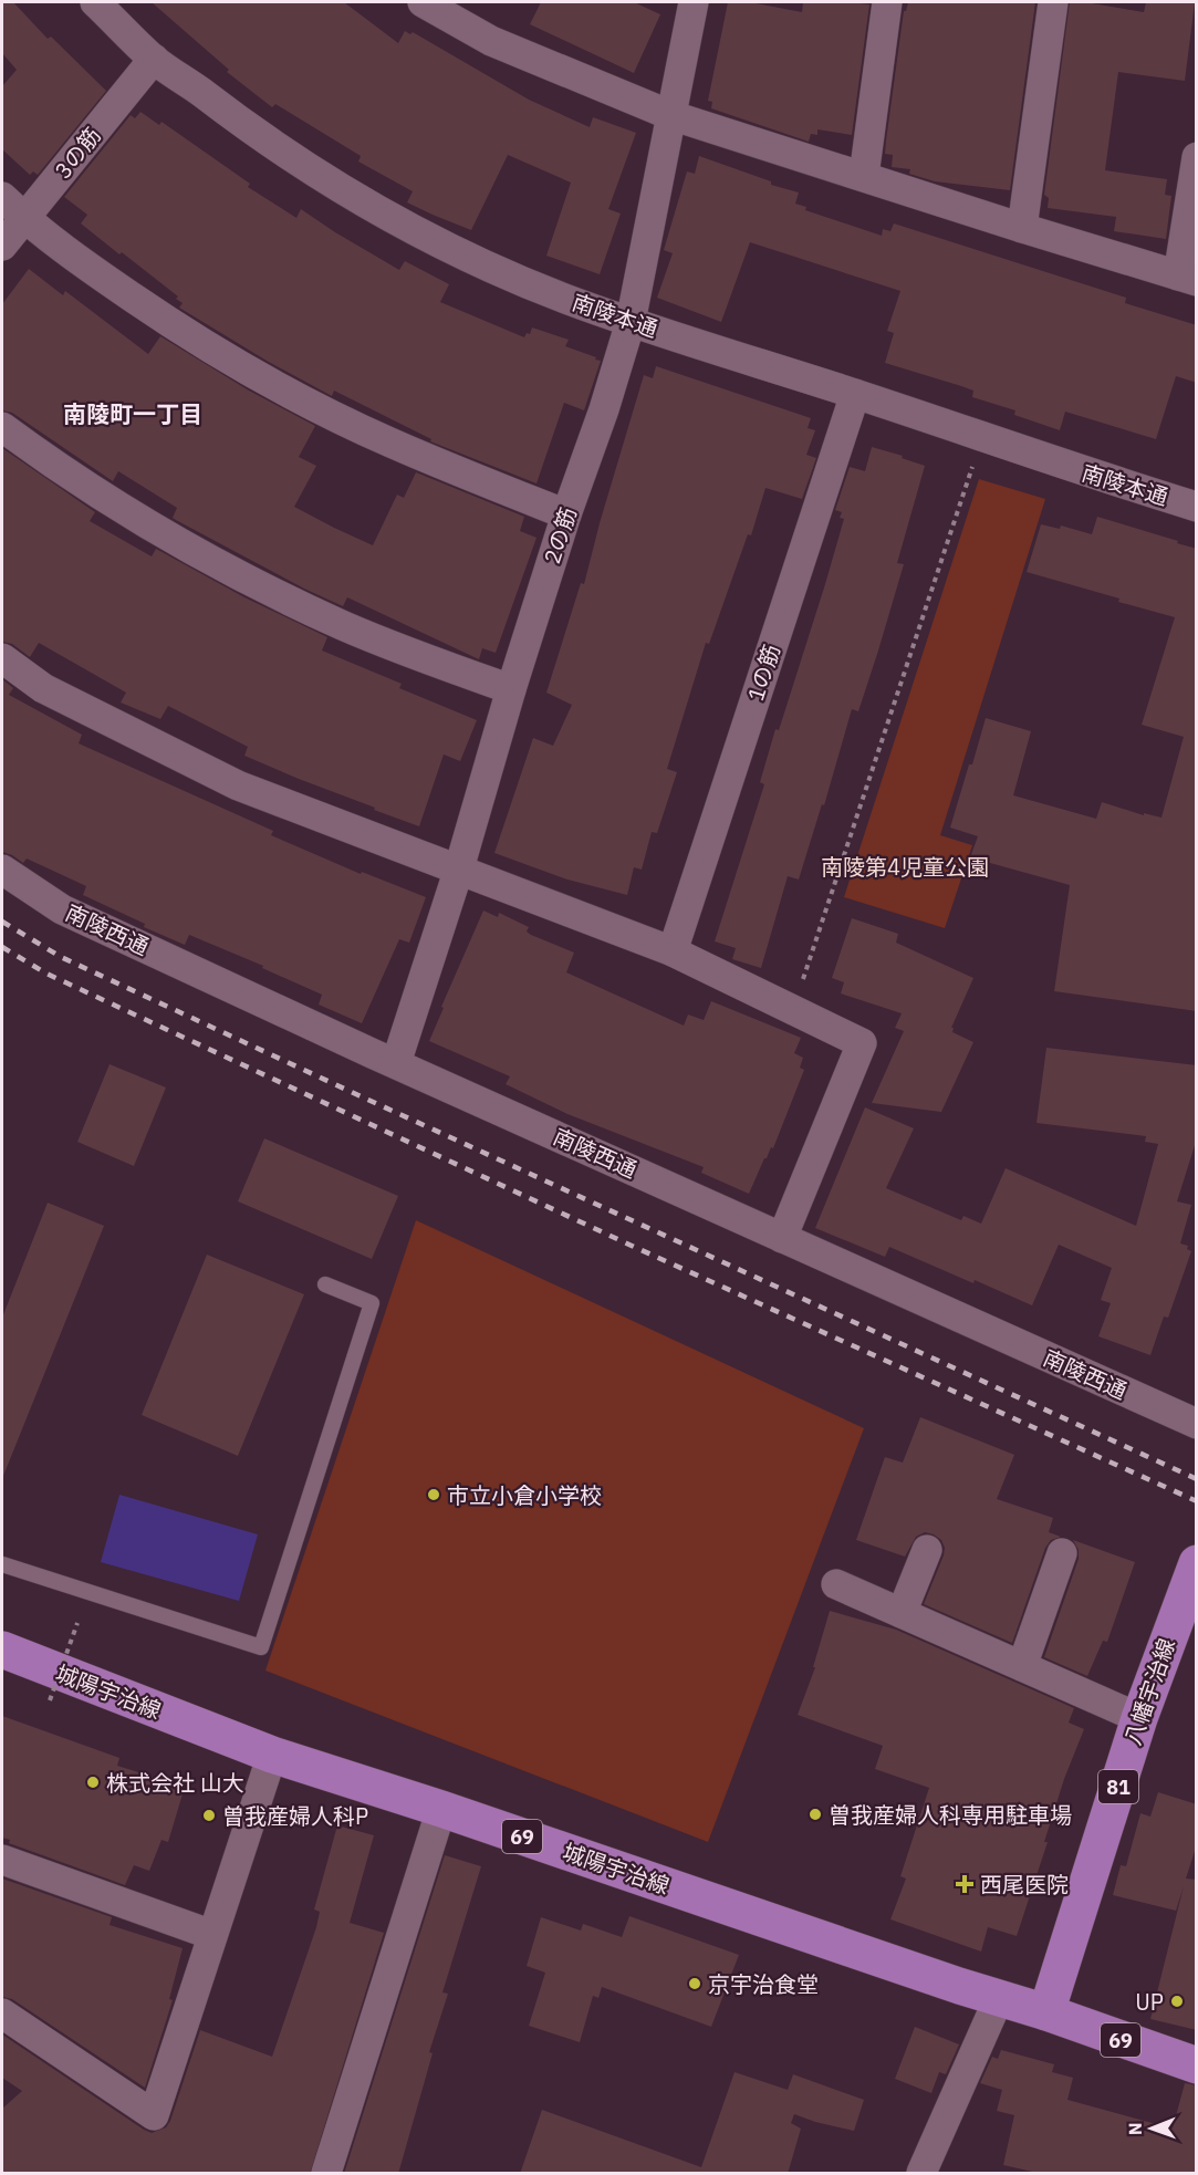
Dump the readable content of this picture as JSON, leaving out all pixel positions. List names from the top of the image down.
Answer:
{
  "streets": {
    "main road": [
      "城陽宇治線",
      "八幡宇治線",
      "81",
      "69"
    ],
    "street": [
      "3の筋",
      "南陵本通",
      "2の筋",
      "1の筋",
      "南陵西通"
    ]
  },
  "crossings": [
    ["3の筋", "南陵本通"],
    ["南陵本通", "2の筋"],
    ["南陵本通", "1の筋"],
    ["2の筋", "南陵西通"],
    ["城陽宇治線", "八幡宇治線"]
  ],
  "districts": ["南陵町一丁目"],
  "parks": ["南陵第4児童公園"],
  "places": {
    "other": [
      "市立小倉小学校",
      "株式会社 山大",
      "曽我産婦人科専用駐車場",
      "曽我産婦人科P",
      "京宇治食堂",
      "UP"
    ],
    "health": ["西尾医院"]
  },
  "north": "left"
}
